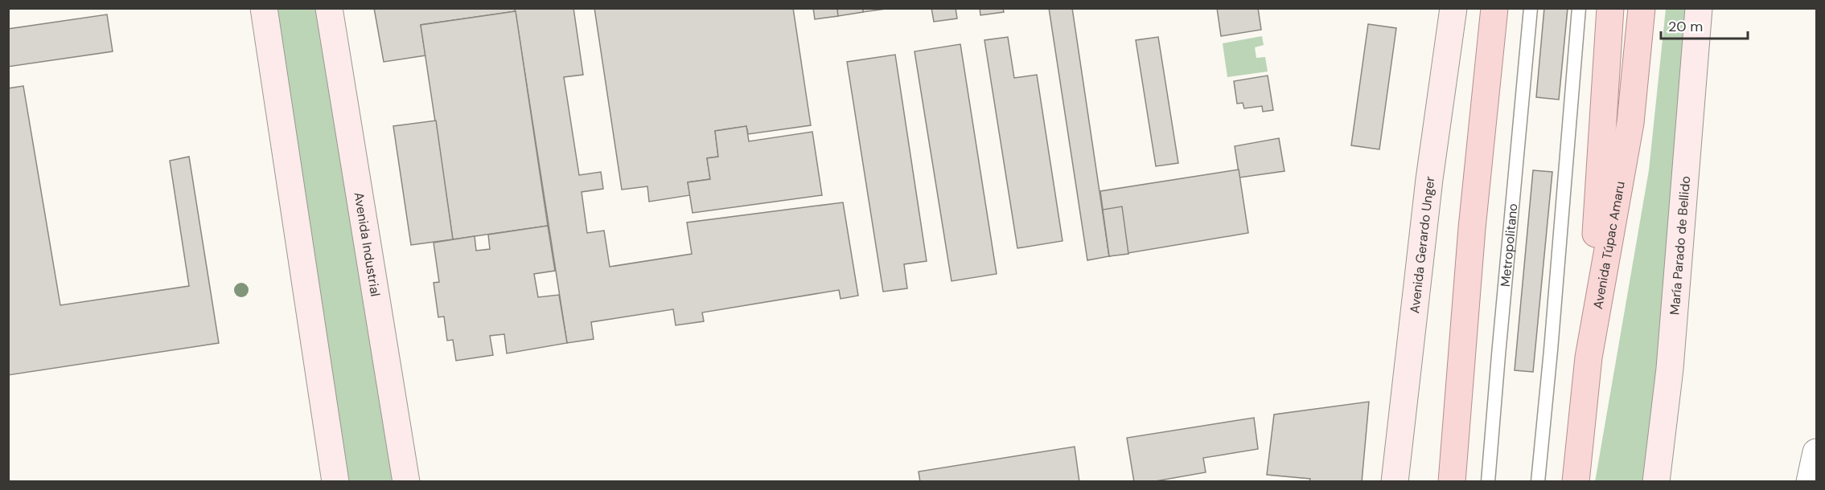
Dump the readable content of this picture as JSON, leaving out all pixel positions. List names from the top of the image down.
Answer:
{
  "streets": {
    "main road": [
      "Avenida Industrial",
      "Avenida Gerardo Unger",
      "Avenida Túpac Amaru",
      "María Parado de Bellido"
    ],
    "lane": ["Metropolitano"]
  },
  "scale_bar": "20 m"
}
